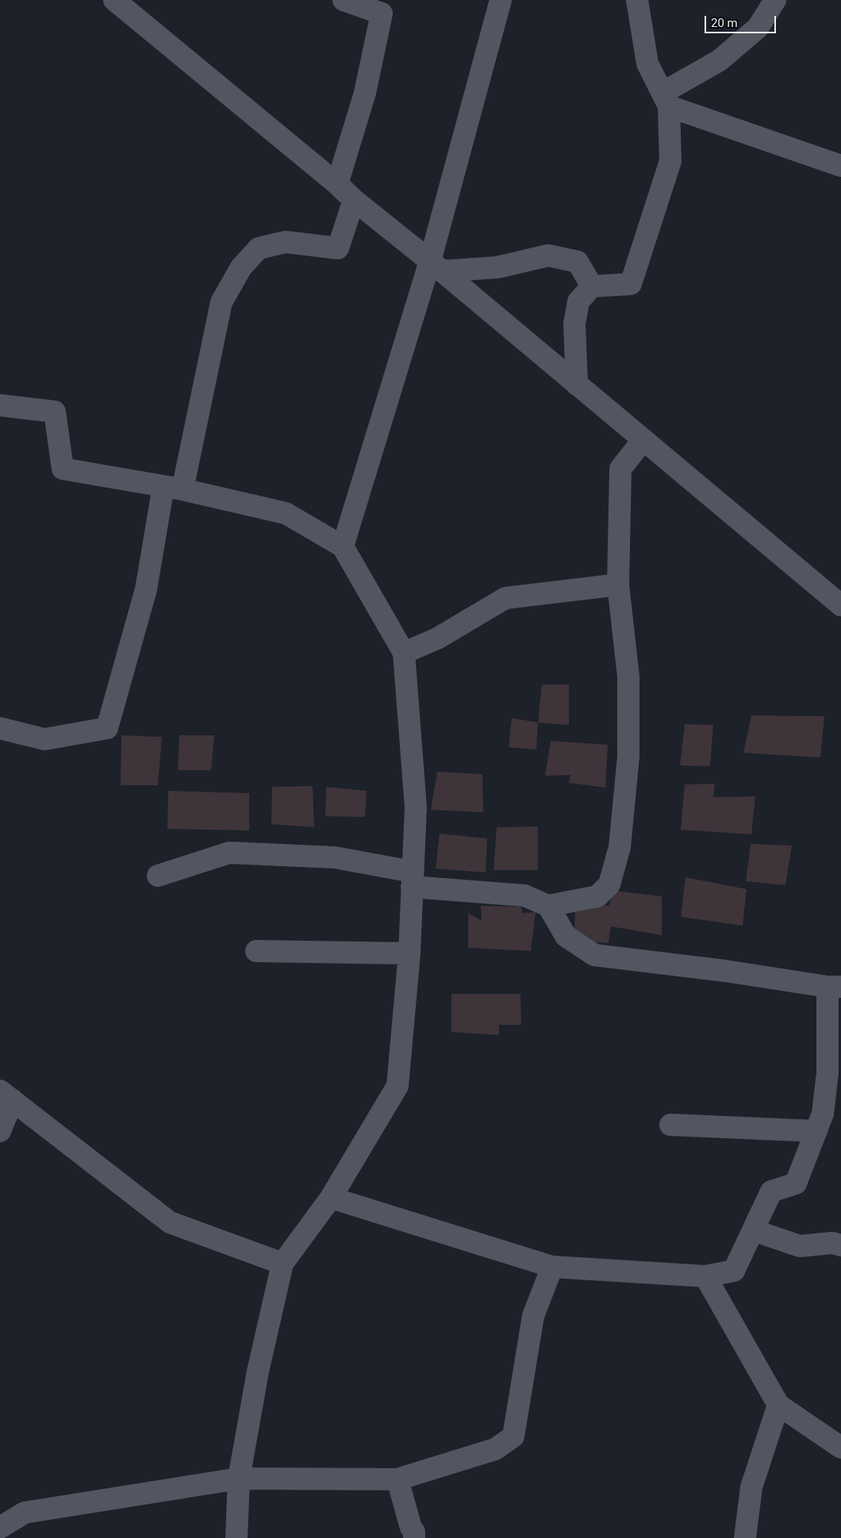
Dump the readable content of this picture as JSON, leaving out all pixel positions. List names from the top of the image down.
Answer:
{
  "scale_bar": "20 m"
}
